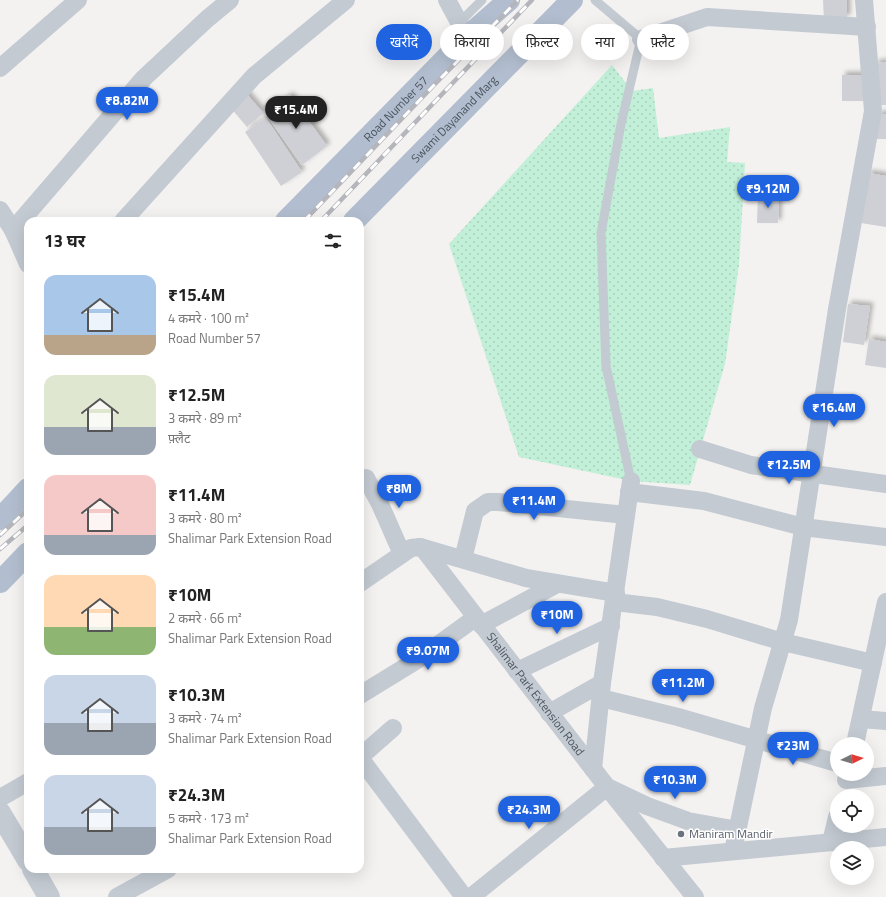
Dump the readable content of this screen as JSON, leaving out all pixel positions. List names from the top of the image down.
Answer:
{
  "streets": {
    "main road": ["Road Number 57", "Swami Dayanand Marg"],
    "street": ["Shalimar Park Extension Road"]
  },
  "places": ["Maniram Mandir"],
  "north": "right",
  "page": {
    "chip": [
      "खरीदें",
      "किराया",
      "फ़िल्टर",
      "नया",
      "फ़्लैट"
    ],
    "price": [
      "₹8.82M",
      "₹15.4M",
      "₹9.12M",
      "₹16.4M",
      "₹12.5M",
      "₹8M",
      "₹11.4M",
      "₹10M",
      "₹9.07M",
      "₹11.2M",
      "₹23M",
      "₹10.3M",
      "₹24.3M"
    ],
    "heading": "13 घर",
    "list": [
      {
        "name": "₹15.4M",
        "note": "4 कमरे · 100 m² · Road Number 57"
      },
      {
        "name": "₹12.5M",
        "note": "3 कमरे · 89 m² · फ़्लैट"
      },
      {
        "name": "₹11.4M",
        "note": "3 कमरे · 80 m² · Shalimar Park Extension Road"
      },
      {
        "name": "₹10M",
        "note": "2 कमरे · 66 m² · Shalimar Park Extension Road"
      },
      {
        "name": "₹10.3M",
        "note": "3 कमरे · 74 m² · Shalimar Park Extension Road"
      },
      {
        "name": "₹24.3M",
        "note": "5 कमरे · 173 m² · Shalimar Park Extension Road"
      }
    ]
  }
}
